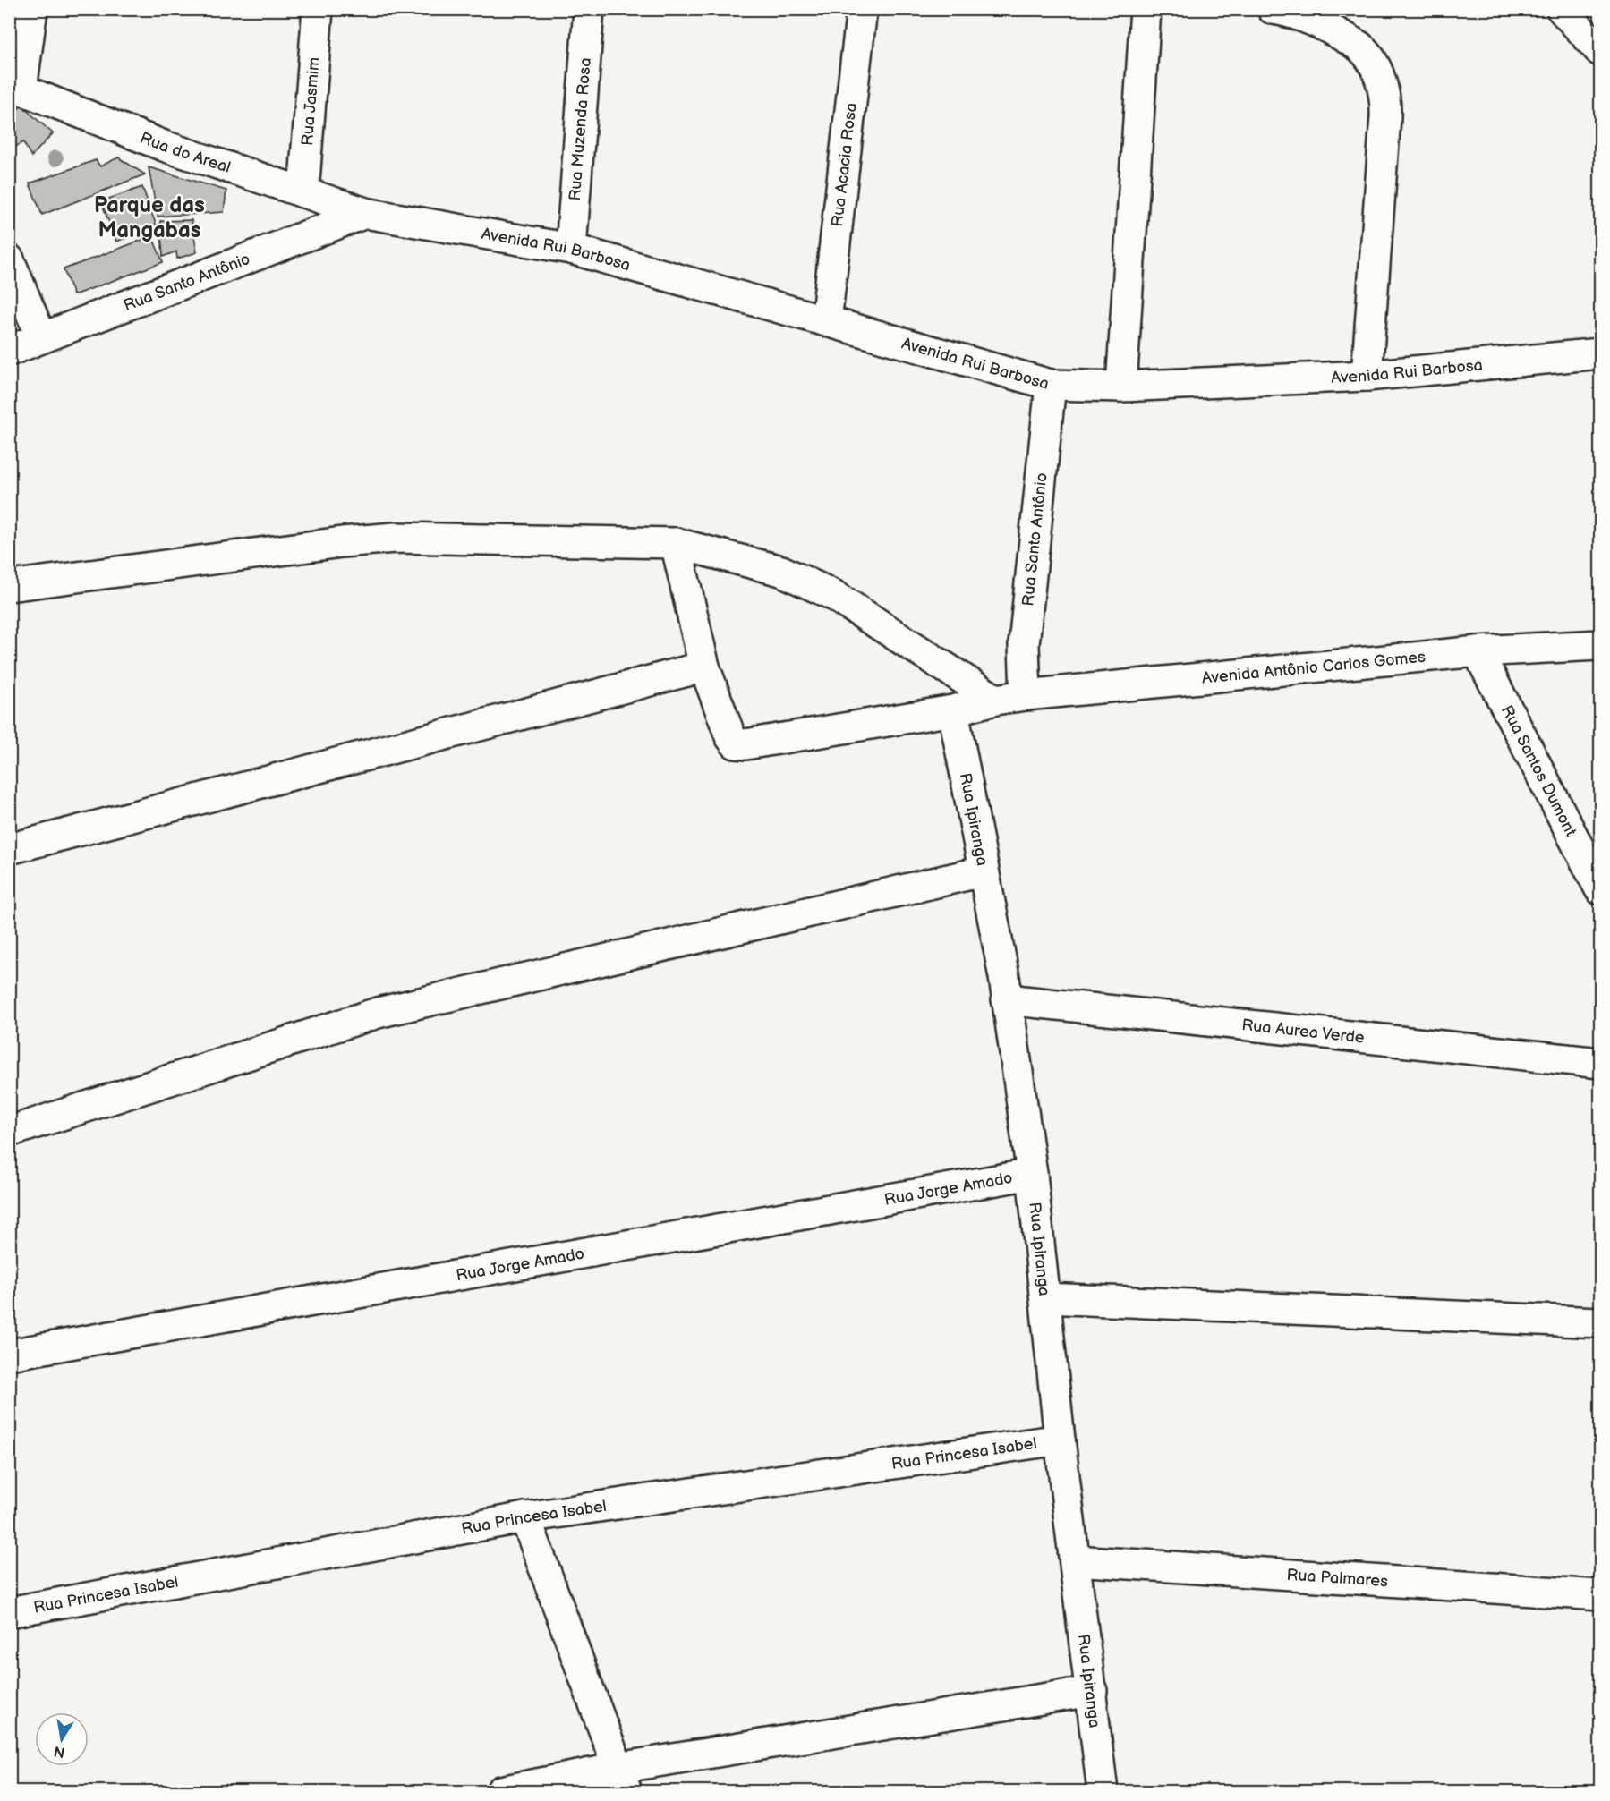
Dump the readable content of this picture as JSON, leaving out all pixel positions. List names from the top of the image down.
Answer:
{
  "streets": {
    "street": [
      "Rua Jasmim",
      "Rua Muzenda Rosa",
      "Rua do Areal",
      "Rua Acacia Rosa",
      "Avenida Rui Barbosa",
      "Rua Santo Antônio",
      "Avenida Antônio Carlos Gomes",
      "Rua Santos Dumont",
      "Rua Ipiranga",
      "Rua Aurea Verde",
      "Rua Jorge Amado",
      "Rua Princesa Isabel",
      "Rua Palmares"
    ]
  },
  "crossings": [
    ["Rua Jasmim", "Rua do Areal"],
    ["Rua Muzenda Rosa", "Avenida Rui Barbosa"],
    ["Rua do Areal", "Avenida Rui Barbosa"],
    ["Rua do Areal", "Rua Santo Antônio"],
    ["Rua Acacia Rosa", "Avenida Rui Barbosa"],
    ["Avenida Rui Barbosa", "Rua Santo Antônio"],
    ["Rua Santo Antônio", "Avenida Antônio Carlos Gomes"],
    ["Avenida Antônio Carlos Gomes", "Rua Santos Dumont"],
    ["Avenida Antônio Carlos Gomes", "Rua Ipiranga"],
    ["Rua Ipiranga", "Rua Aurea Verde"],
    ["Rua Ipiranga", "Rua Jorge Amado"],
    ["Rua Ipiranga", "Rua Princesa Isabel"],
    ["Rua Ipiranga", "Rua Palmares"]
  ],
  "districts": ["Parque das Mangabas"],
  "north": "bottom"
}
